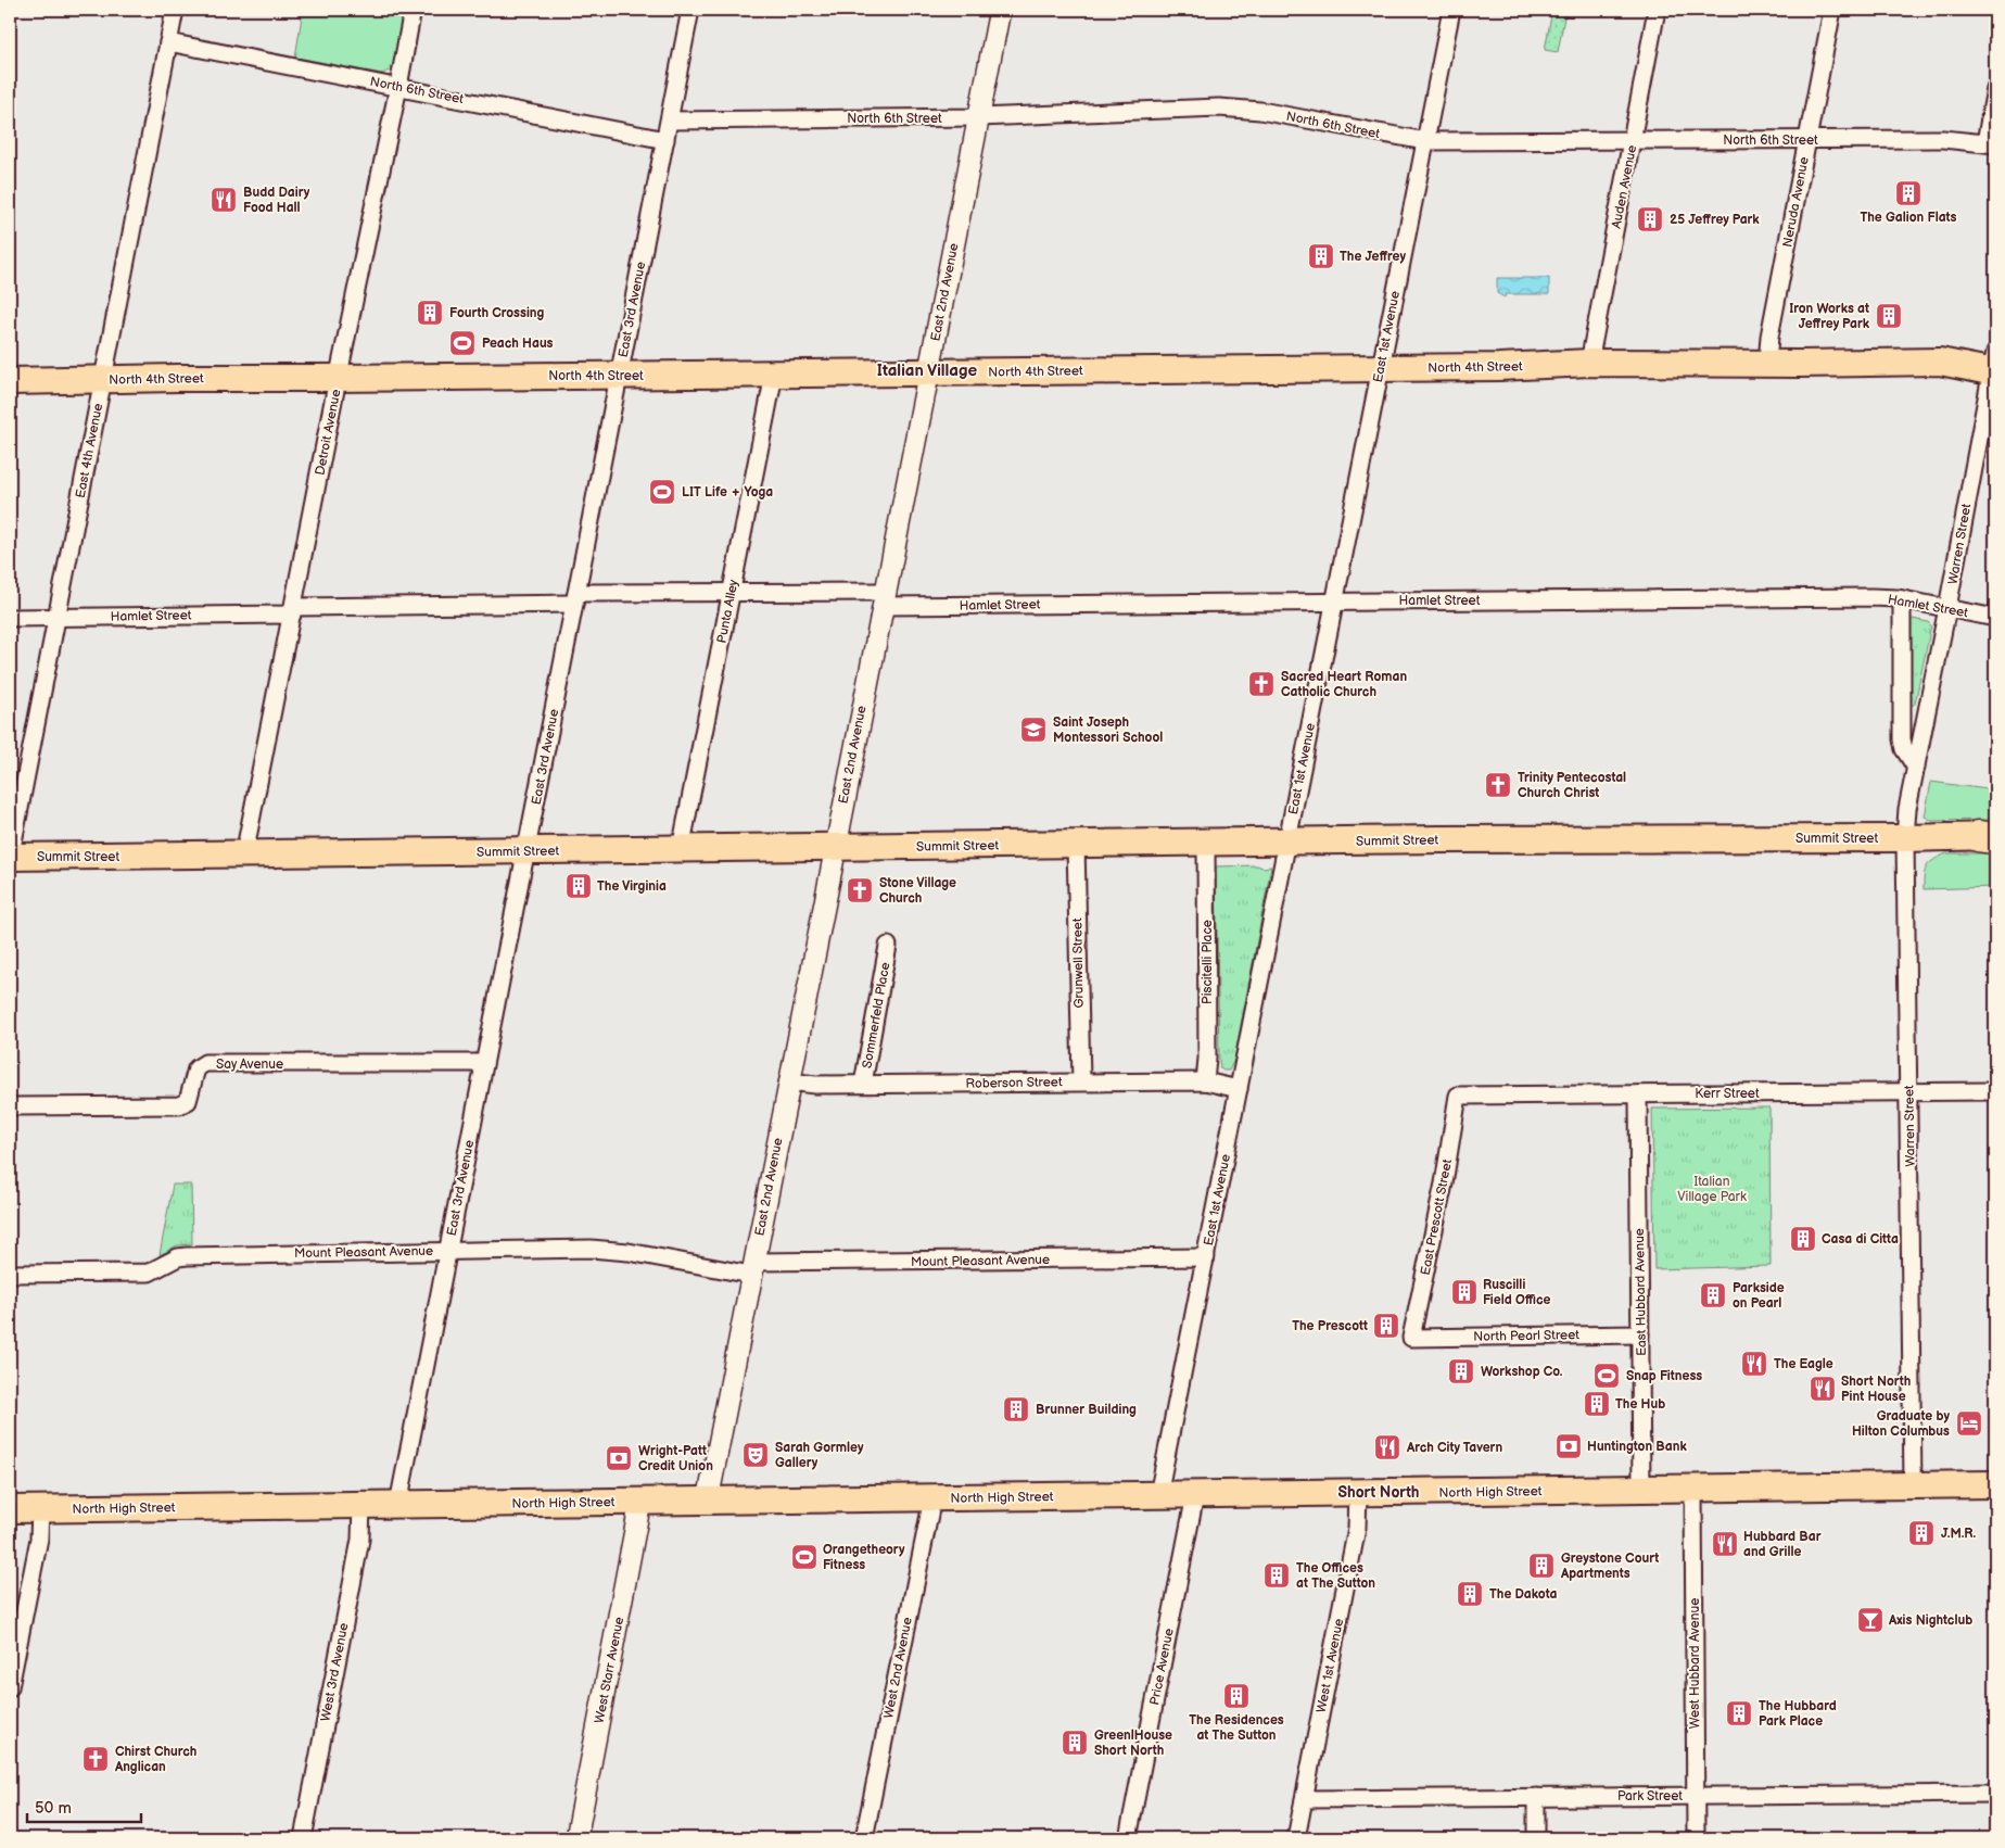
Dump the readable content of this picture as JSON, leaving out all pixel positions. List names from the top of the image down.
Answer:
{
  "streets": {
    "main road": ["North 4th Street", "Summit Street", "North High Street"],
    "street": [
      "North 6th Street",
      "Auden Avenue",
      "Neruda Avenue",
      "East 2nd Avenue",
      "East 3rd Avenue",
      "East 1st Avenue",
      "Detroit Avenue",
      "East 4th Avenue",
      "Warren Street",
      "Hamlet Street",
      "Punta Alley",
      "Piscitelli Place",
      "Grunwell Street",
      "Sommerfeld Place",
      "Say Avenue",
      "Roberson Street",
      "Kerr Street",
      "East Prescott Street",
      "Mount Pleasant Avenue",
      "East Hubbard Avenue",
      "North Pearl Street",
      "West Hubbard Avenue",
      "West 1st Avenue",
      "Price Avenue",
      "West 2nd Avenue",
      "West Starr Avenue",
      "West 3rd Avenue",
      "Park Street"
    ]
  },
  "crossings": [
    ["North 6th Street", "Auden Avenue"],
    ["North 6th Street", "Neruda Avenue"],
    ["North 6th Street", "East 2nd Avenue"],
    ["North 6th Street", "East 3rd Avenue"],
    ["North 6th Street", "East 1st Avenue"],
    ["North 6th Street", "Detroit Avenue"],
    ["North 6th Street", "East 4th Avenue"],
    ["Auden Avenue", "North 4th Street"],
    ["Neruda Avenue", "North 4th Street"],
    ["East 2nd Avenue", "North 4th Street"],
    ["East 2nd Avenue", "Hamlet Street"],
    ["East 2nd Avenue", "Summit Street"],
    ["East 2nd Avenue", "Roberson Street"],
    ["East 2nd Avenue", "Mount Pleasant Avenue"],
    ["East 2nd Avenue", "North High Street"],
    ["East 3rd Avenue", "North 4th Street"],
    ["East 3rd Avenue", "Hamlet Street"],
    ["East 3rd Avenue", "Summit Street"],
    ["East 3rd Avenue", "Say Avenue"],
    ["East 3rd Avenue", "Mount Pleasant Avenue"],
    ["East 3rd Avenue", "North High Street"],
    ["East 1st Avenue", "North 4th Street"],
    ["East 1st Avenue", "Hamlet Street"],
    ["East 1st Avenue", "Summit Street"],
    ["East 1st Avenue", "Roberson Street"],
    ["East 1st Avenue", "Mount Pleasant Avenue"],
    ["East 1st Avenue", "North High Street"],
    ["North 4th Street", "Detroit Avenue"],
    ["North 4th Street", "East 4th Avenue"],
    ["North 4th Street", "Warren Street"],
    ["North 4th Street", "Punta Alley"],
    ["Detroit Avenue", "Hamlet Street"],
    ["Detroit Avenue", "Summit Street"],
    ["East 4th Avenue", "Hamlet Street"],
    ["East 4th Avenue", "Summit Street"],
    ["Warren Street", "Hamlet Street"],
    ["Warren Street", "Summit Street"],
    ["Warren Street", "Kerr Street"],
    ["Warren Street", "North High Street"],
    ["Hamlet Street", "Punta Alley"],
    ["Punta Alley", "Summit Street"],
    ["Summit Street", "Piscitelli Place"],
    ["Summit Street", "Grunwell Street"],
    ["Piscitelli Place", "Roberson Street"],
    ["Grunwell Street", "Roberson Street"],
    ["Sommerfeld Place", "Roberson Street"],
    ["Kerr Street", "East Prescott Street"],
    ["Kerr Street", "East Hubbard Avenue"],
    ["East Prescott Street", "North Pearl Street"],
    ["East Hubbard Avenue", "North Pearl Street"],
    ["East Hubbard Avenue", "North High Street"],
    ["North High Street", "West Hubbard Avenue"],
    ["North High Street", "West 1st Avenue"],
    ["North High Street", "Price Avenue"],
    ["North High Street", "West 2nd Avenue"],
    ["North High Street", "West Starr Avenue"],
    ["North High Street", "West 3rd Avenue"],
    ["West Hubbard Avenue", "Park Street"],
    ["West 1st Avenue", "Park Street"]
  ],
  "districts": ["Italian Village", "Short North"],
  "parks": ["Italian Village Park"],
  "places": {
    "building": [
      "The Galion Flats",
      "25 Jeffrey Park",
      "The Jeffrey",
      "Fourth Crossing",
      "Iron Works at Jeffrey Park",
      "The Virginia",
      "Casa di Citta",
      "Ruscilli Field Office",
      "Parkside on Pearl",
      "The Prescott",
      "Workshop Co.",
      "The Hub",
      "Brunner Building",
      "J.M.R.",
      "Greystone Court Apartments",
      "The Offices at The Sutton",
      "The Dakota",
      "The Residences at The Sutton",
      "The Hubbard Park Place",
      "Green|House Short North"
    ],
    "restaurant": [
      "Budd Dairy Food Hall",
      "The Eagle",
      "Short North Pint House",
      "Arch City Tavern",
      "Hubbard Bar and Grille"
    ],
    "sports": [
      "Peach Haus",
      "LIT Life + Yoga",
      "Snap Fitness",
      "Orangetheory Fitness"
    ],
    "church": [
      "Sacred Heart Roman Catholic Church",
      "Trinity Pentecostal Church Christ",
      "Stone Village Church",
      "Chirst Church Anglican"
    ],
    "school or university": ["Saint Joseph Montessori School"],
    "hotel": ["Graduate by Hilton Columbus"],
    "bank": ["Huntington Bank", "Wright-Patt Credit Union"],
    "theatre": ["Sarah Gormley Gallery"],
    "bar": ["Axis Nightclub"]
  },
  "scale_bar": "50 m"
}
